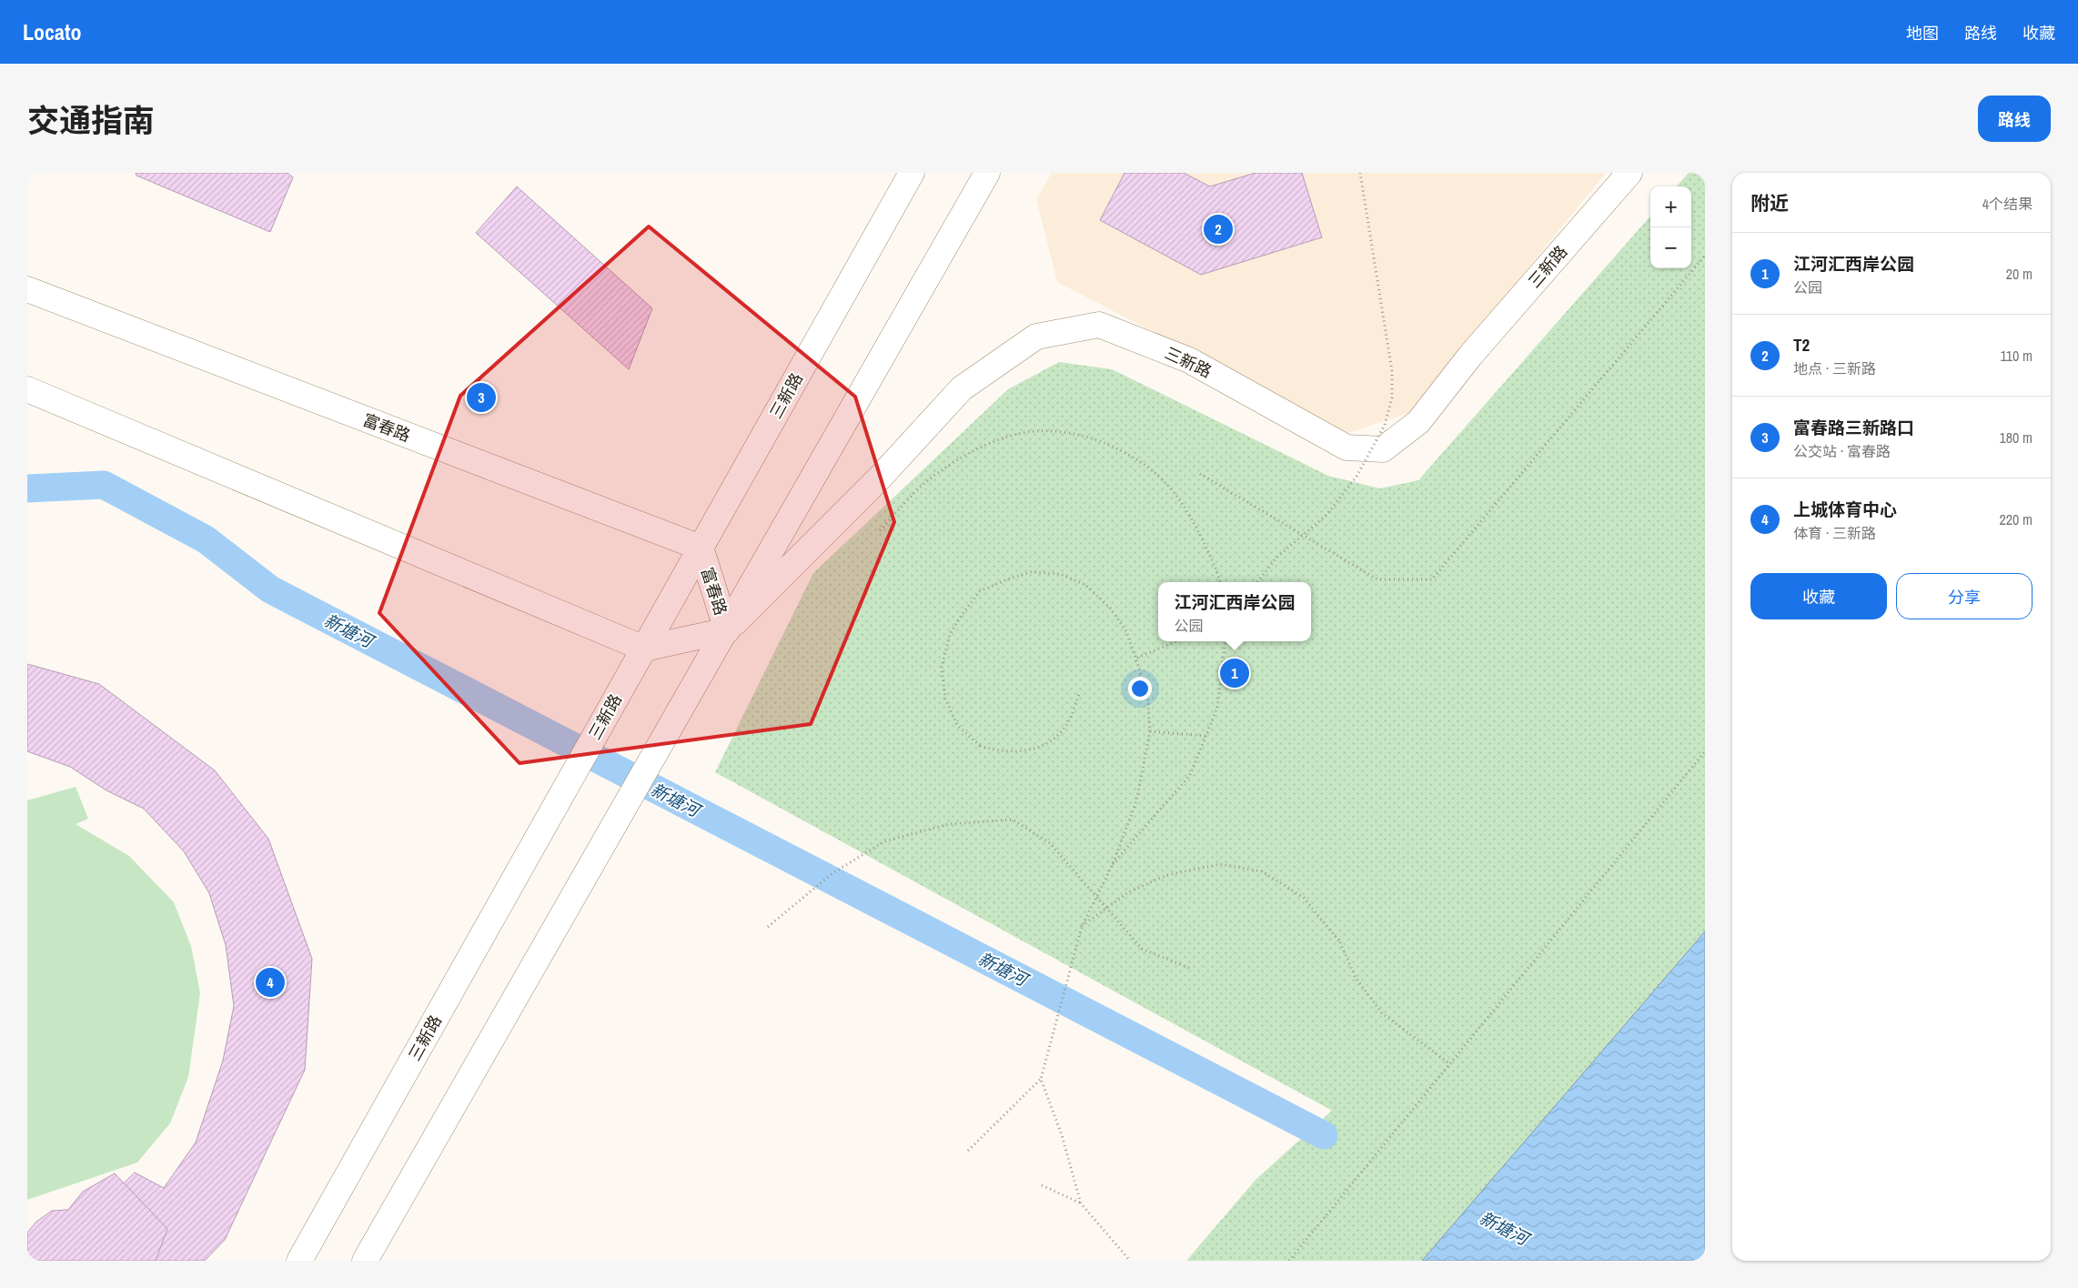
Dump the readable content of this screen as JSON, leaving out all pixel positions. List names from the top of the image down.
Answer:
{
  "streets": {
    "main road": ["三新路", "富春路"]
  },
  "crossings": [
    ["三新路", "富春路"]
  ],
  "water": ["新塘河"],
  "page": {
    "header": "Locato",
    "nav": ["地图", "路线", "收藏"],
    "title": "交通指南",
    "buttons": [
      "路线",
      ["收藏", "分享"]
    ],
    "heading": ["附近", "4个结果"],
    "map_buttons": ["+", "−"],
    "pins": [
      "2",
      "3",
      "1",
      "4"
    ],
    "list": [
      {
        "mark": "1",
        "name": "江河汇西岸公园",
        "note": "公园",
        "value": "20 m"
      },
      {
        "mark": "2",
        "name": "T2",
        "note": "地点 · 三新路",
        "value": "110 m"
      },
      {
        "mark": "3",
        "name": "富春路三新路口",
        "note": "公交站 · 富春路",
        "value": "180 m"
      },
      {
        "mark": "4",
        "name": "上城体育中心",
        "note": "体育 · 三新路",
        "value": "220 m"
      }
    ],
    "popup": ["江河汇西岸公园", "公园"]
  }
}
